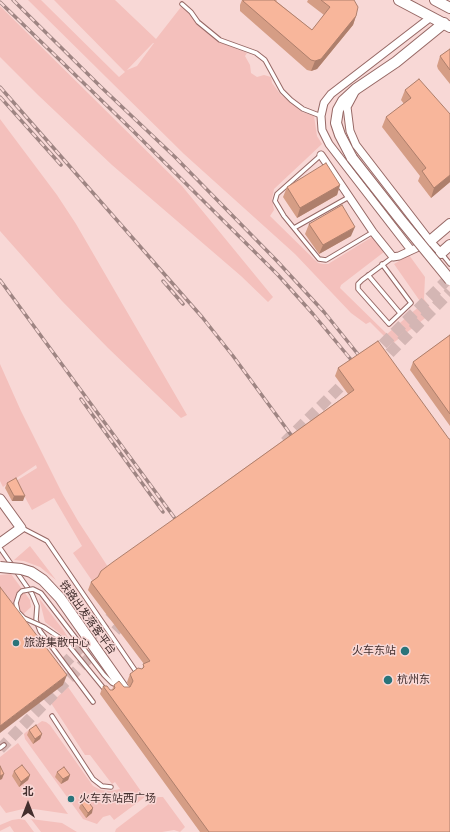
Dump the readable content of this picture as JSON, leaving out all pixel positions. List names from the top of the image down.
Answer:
{
  "streets": {
    "main road": ["铁路出发落客平台"]
  },
  "places": [
    "旅游集散中心",
    "火车东站",
    "杭州东",
    "火车东站西广场"
  ],
  "north": "top"
}
